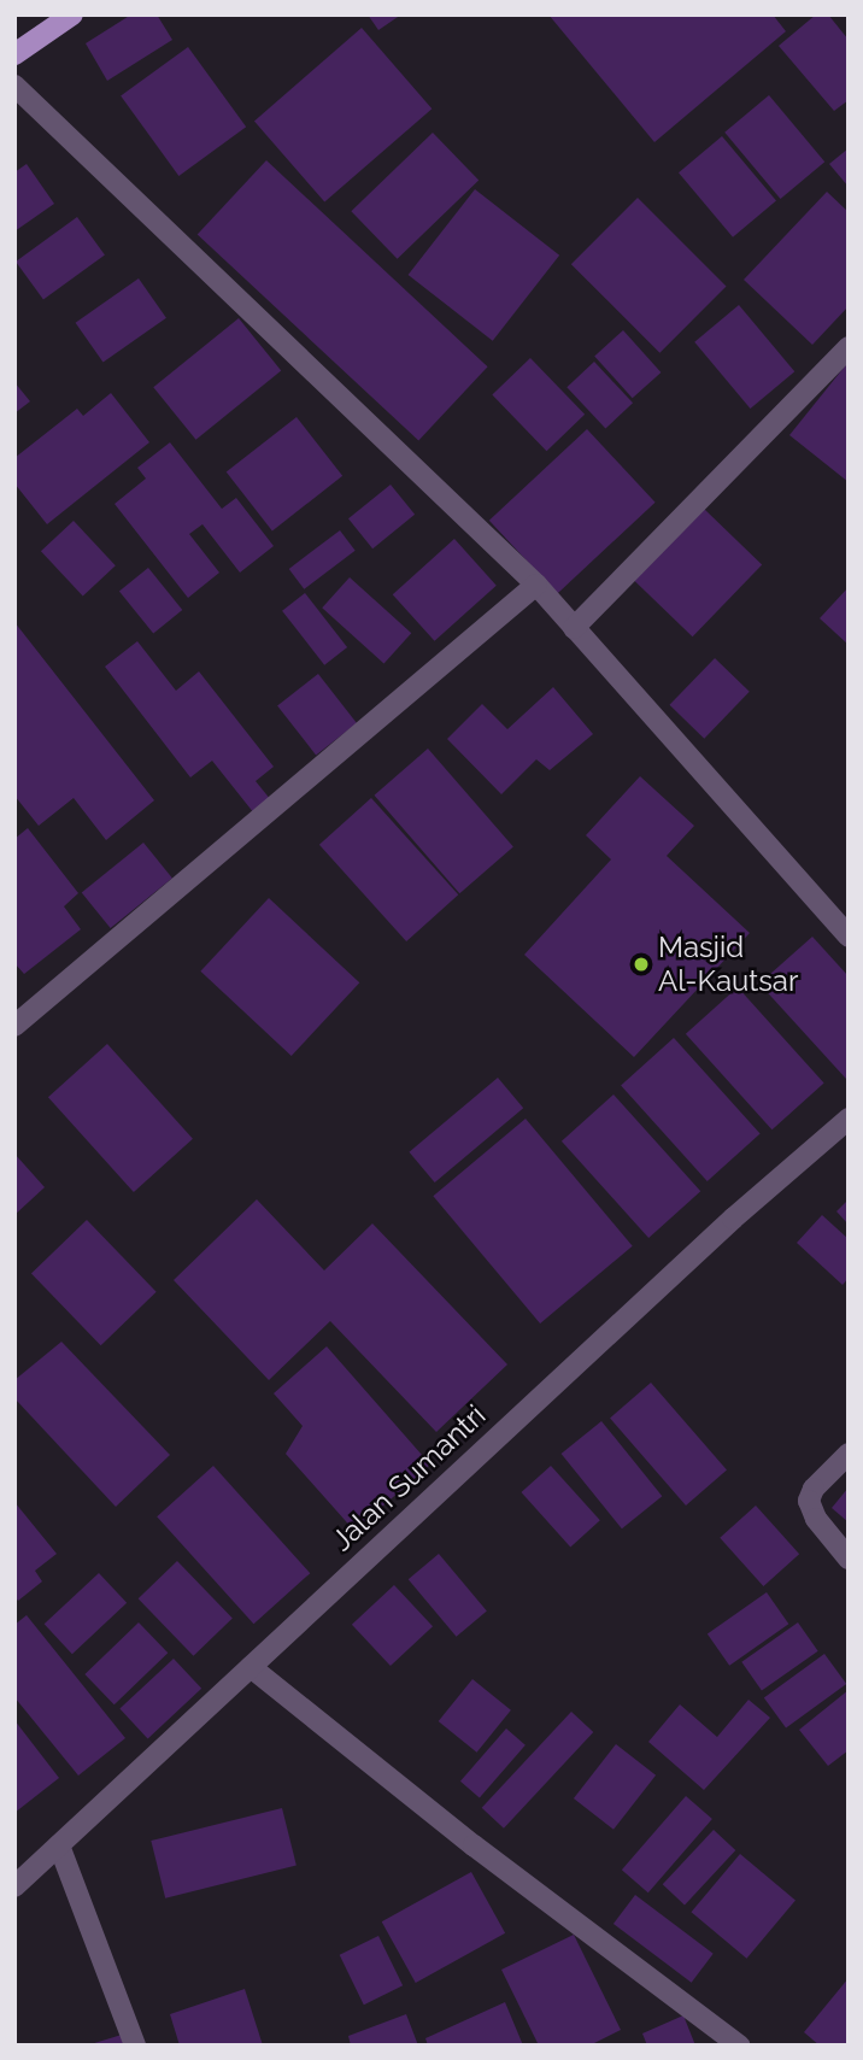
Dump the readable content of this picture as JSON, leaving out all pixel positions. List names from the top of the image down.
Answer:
{
  "streets": {
    "street": ["Jalan Sumantri"]
  },
  "places": ["Masjid Al-Kautsar"]
}
